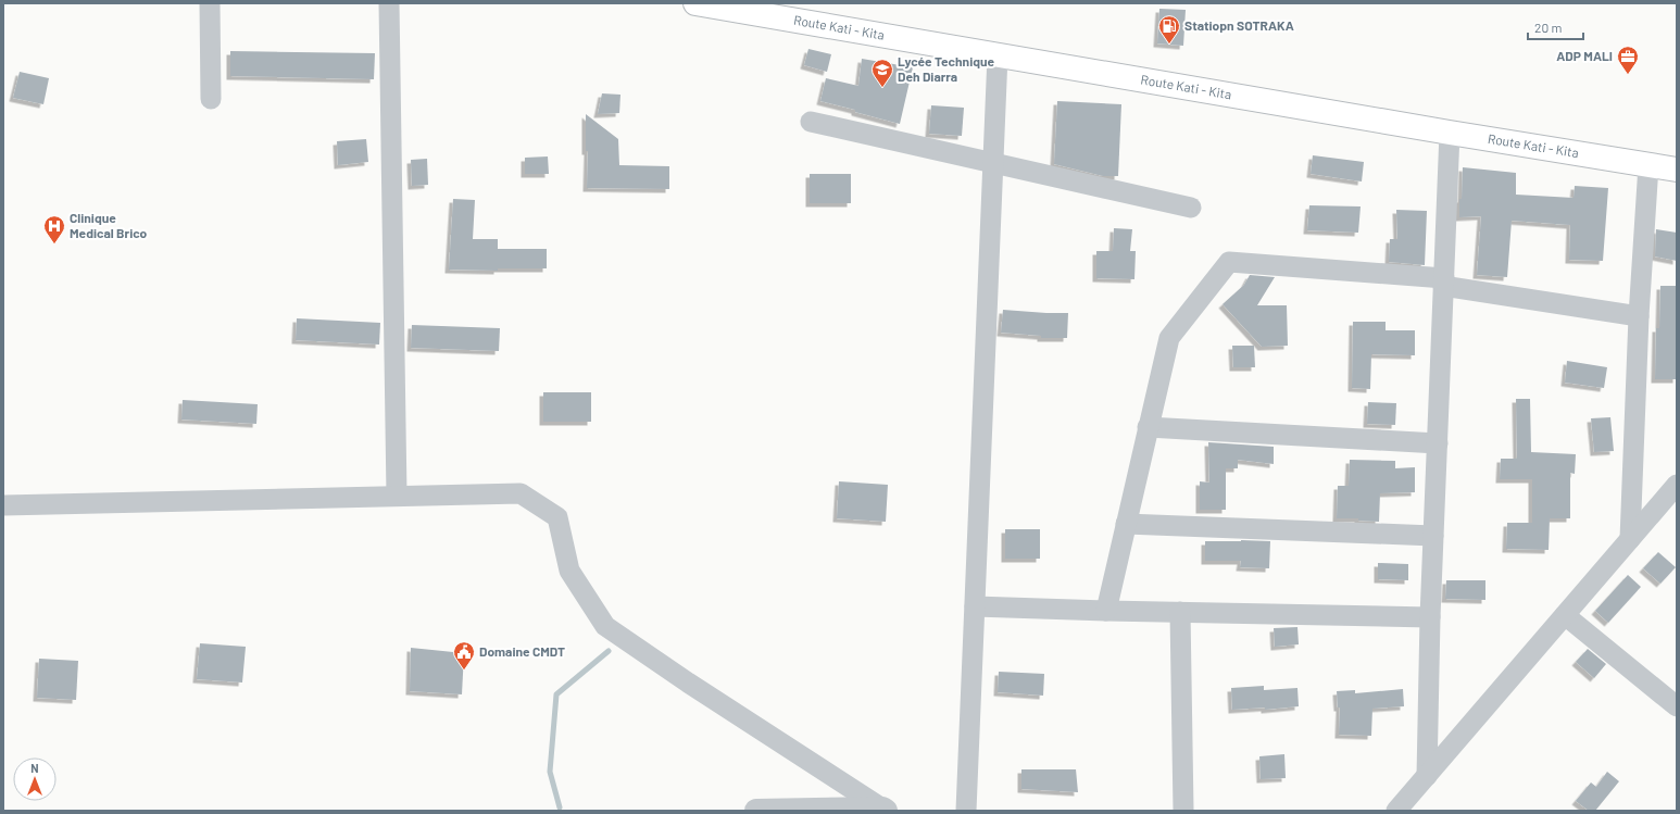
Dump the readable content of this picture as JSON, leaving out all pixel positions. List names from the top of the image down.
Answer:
{
  "streets": {
    "main road": ["Route Kati - Kita"]
  },
  "places": {
    "fuel station": ["Statiopn SOTRAKA"],
    "office": ["ADP MALI"],
    "school or university": ["Lycée Technique Deh Diarra"],
    "hospital": ["Clinique Medical Brico"],
    "public building": ["Domaine CMDT"]
  },
  "scale_bar": "20 m",
  "north": "top"
}
